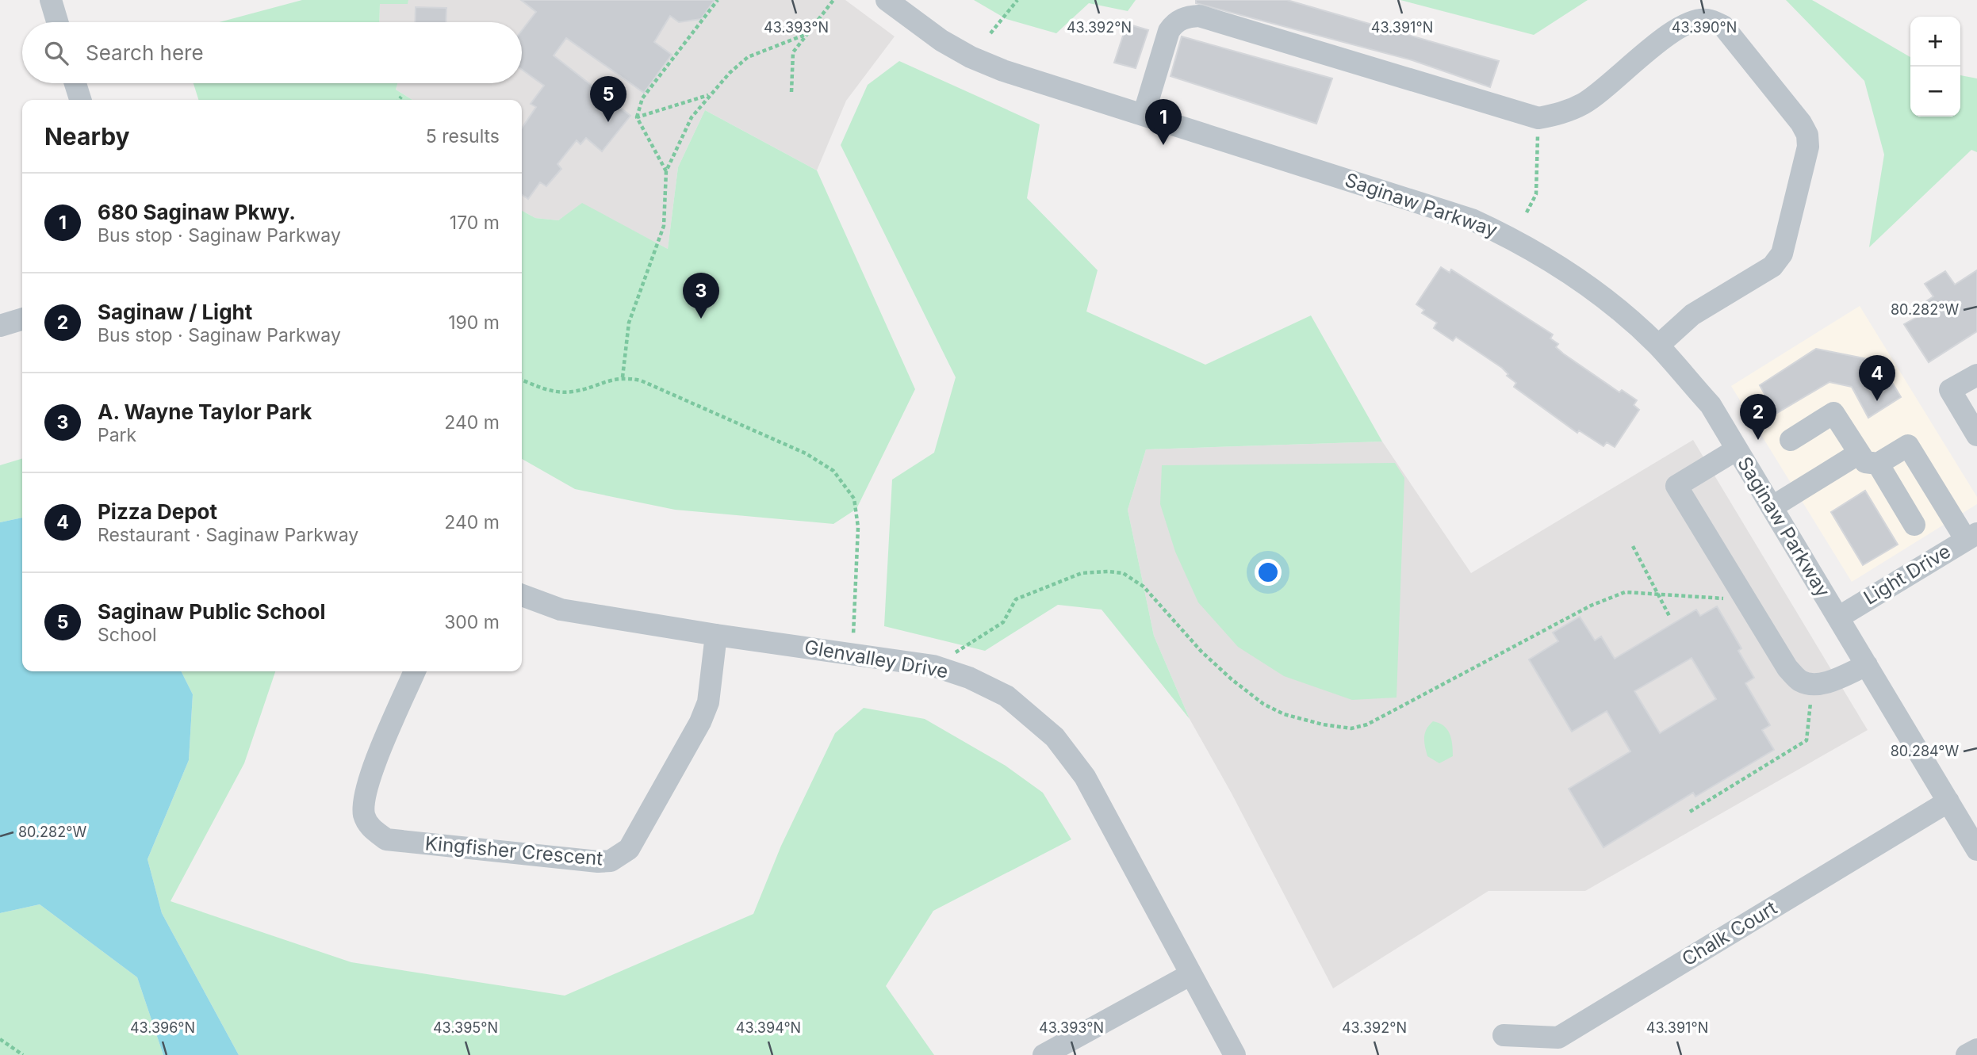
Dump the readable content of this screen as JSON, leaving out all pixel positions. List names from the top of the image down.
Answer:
{
  "streets": {
    "street": [
      "Saginaw Parkway",
      "Light Drive",
      "Glenvalley Drive",
      "Kingfisher Crescent",
      "Chalk Court"
    ]
  },
  "crossings": [
    ["Saginaw Parkway", "Light Drive"],
    ["Saginaw Parkway", "Chalk Court"],
    ["Glenvalley Drive", "Kingfisher Crescent"]
  ],
  "page": {
    "map_buttons": ["+", "−"],
    "search": "Search here",
    "pins": [
      "5",
      "1",
      "3",
      "4",
      "2"
    ],
    "heading": ["Nearby", "5 results"],
    "list": [
      {
        "mark": "1",
        "name": "680 Saginaw Pkwy.",
        "note": "Bus stop · Saginaw Parkway",
        "value": "170 m"
      },
      {
        "mark": "2",
        "name": "Saginaw / Light",
        "note": "Bus stop · Saginaw Parkway",
        "value": "190 m"
      },
      {
        "mark": "3",
        "name": "A. Wayne Taylor Park",
        "note": "Park",
        "value": "240 m"
      },
      {
        "mark": "4",
        "name": "Pizza Depot",
        "note": "Restaurant · Saginaw Parkway",
        "value": "240 m"
      },
      {
        "mark": "5",
        "name": "Saginaw Public School",
        "note": "School",
        "value": "300 m"
      }
    ]
  },
  "coordinates": [
    "43.393°N",
    "43.392°N",
    "43.391°N",
    "43.390°N",
    "80.282°W",
    "80.284°W",
    "43.396°N",
    "43.395°N",
    "43.394°N"
  ]
}
